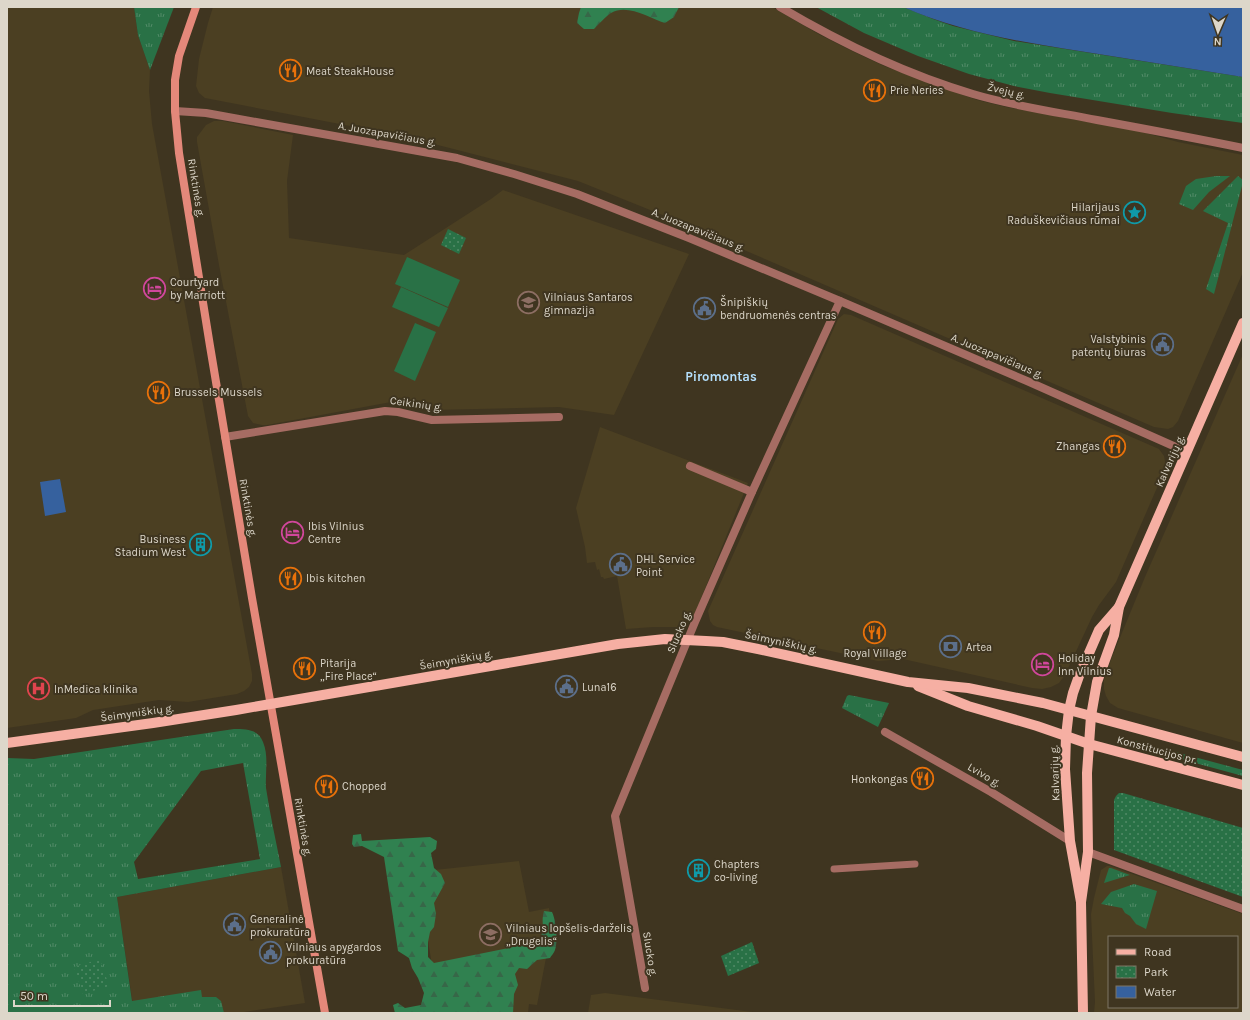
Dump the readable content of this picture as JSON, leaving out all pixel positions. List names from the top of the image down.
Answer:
{
  "streets": {
    "main road": [
      "Rinktinės g.",
      "Kalvarijų g.",
      "Šeimyniškių g.",
      "Konstitucijos pr."
    ],
    "street": [
      "Žvejų g.",
      "A. Juozapavičiaus g.",
      "Ceikinių g.",
      "Slucko g.",
      "Lvivo g."
    ]
  },
  "crossings": [
    ["A. Juozapavičiaus g.", "Rinktinės g."],
    ["A. Juozapavičiaus g.", "Kalvarijų g."],
    ["A. Juozapavičiaus g.", "Slucko g."],
    ["Rinktinės g.", "Ceikinių g."],
    ["Rinktinės g.", "Šeimyniškių g."],
    ["Kalvarijų g.", "Šeimyniškių g."],
    ["Kalvarijų g.", "Konstitucijos pr."],
    ["Kalvarijų g.", "Lvivo g."],
    ["Slucko g.", "Šeimyniškių g."],
    ["Šeimyniškių g.", "Konstitucijos pr."]
  ],
  "districts": ["Piromontas"],
  "places": {
    "restaurant": [
      "Meat SteakHouse",
      "Prie Neries",
      "Brussels Mussels",
      "Zhangas",
      "Ibis kitchen",
      "Royal Village",
      "Pitarija „Fire Place“",
      "Honkongas",
      "Chopped"
    ],
    "place": ["Hilarijaus Raduškevičiaus rūmai"],
    "hotel": ["Courtyard by Marriott", "Ibis Vilnius Centre", "Holiday Inn Vilnius"],
    "school or university": ["Vilniaus Santaros gimnazija", "Vilniaus lopšelis-darželis „Drugelis“"],
    "public building": [
      "Šnipiškių bendruomenės centras",
      "Valstybinis patentų biuras",
      "DHL Service Point",
      "Luna16",
      "Generalinė prokuratūra",
      "Vilniaus apygardos prokuratūra"
    ],
    "building": ["Business Stadium West", "Chapters co-living"],
    "bank": ["Artea"],
    "hospital": ["InMedica klinika"]
  },
  "legend": ["Road", "Park", "Water"],
  "scale_bar": "50 m",
  "north": "bottom"
}
